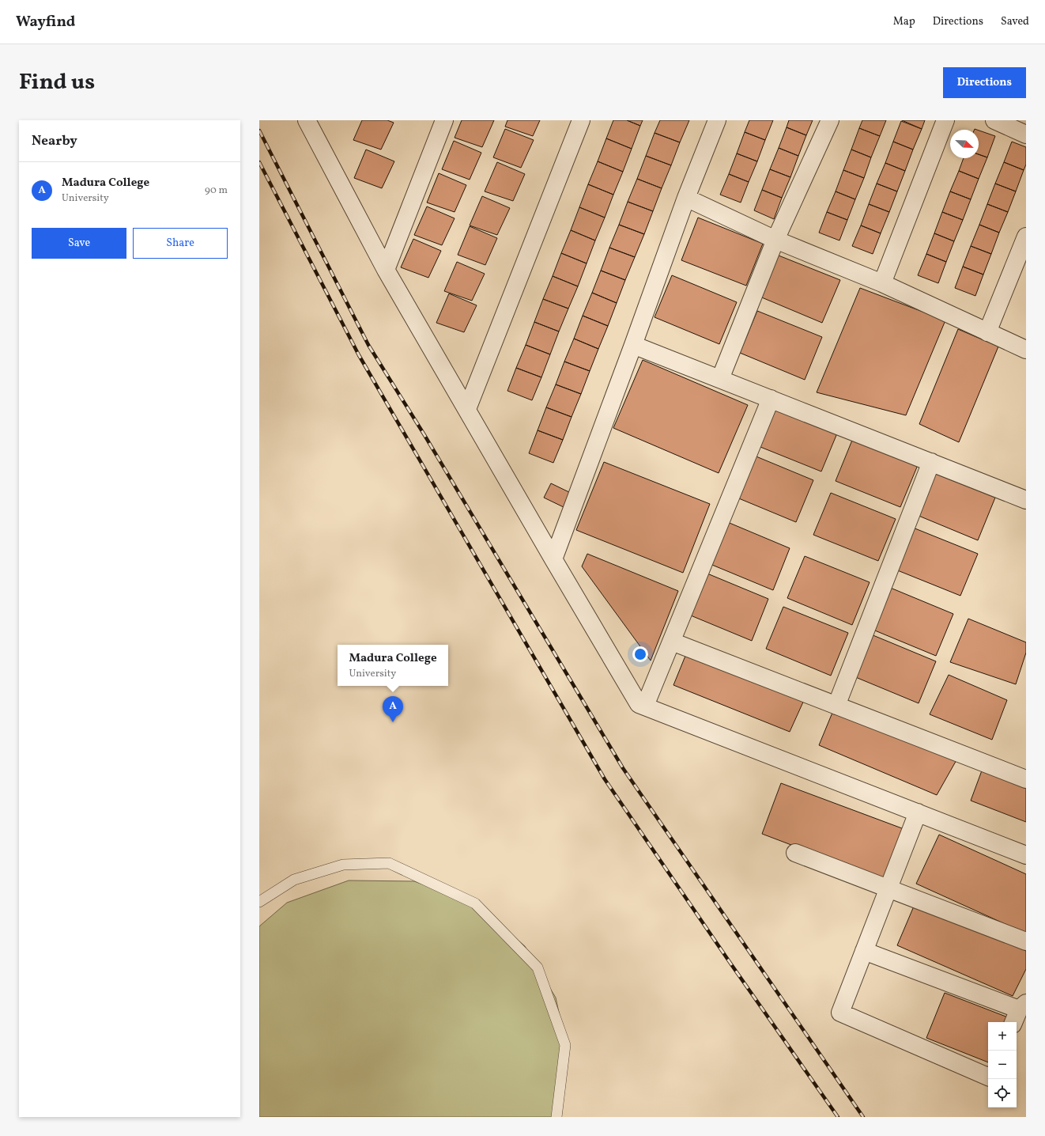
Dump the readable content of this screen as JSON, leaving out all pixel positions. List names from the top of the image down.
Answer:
{
  "north": "bottom right",
  "page": {
    "header": "Wayfind",
    "nav": ["Map", "Directions", "Saved"],
    "title": "Find us",
    "buttons": [
      "Directions",
      ["Save", "Share"]
    ],
    "heading": "Nearby",
    "list": [
      {
        "mark": "A",
        "name": "Madura College",
        "note": "University",
        "value": "90 m"
      }
    ],
    "popup": ["Madura College", "University"],
    "pins": "A",
    "map_buttons": ["+", "−"]
  }
}
